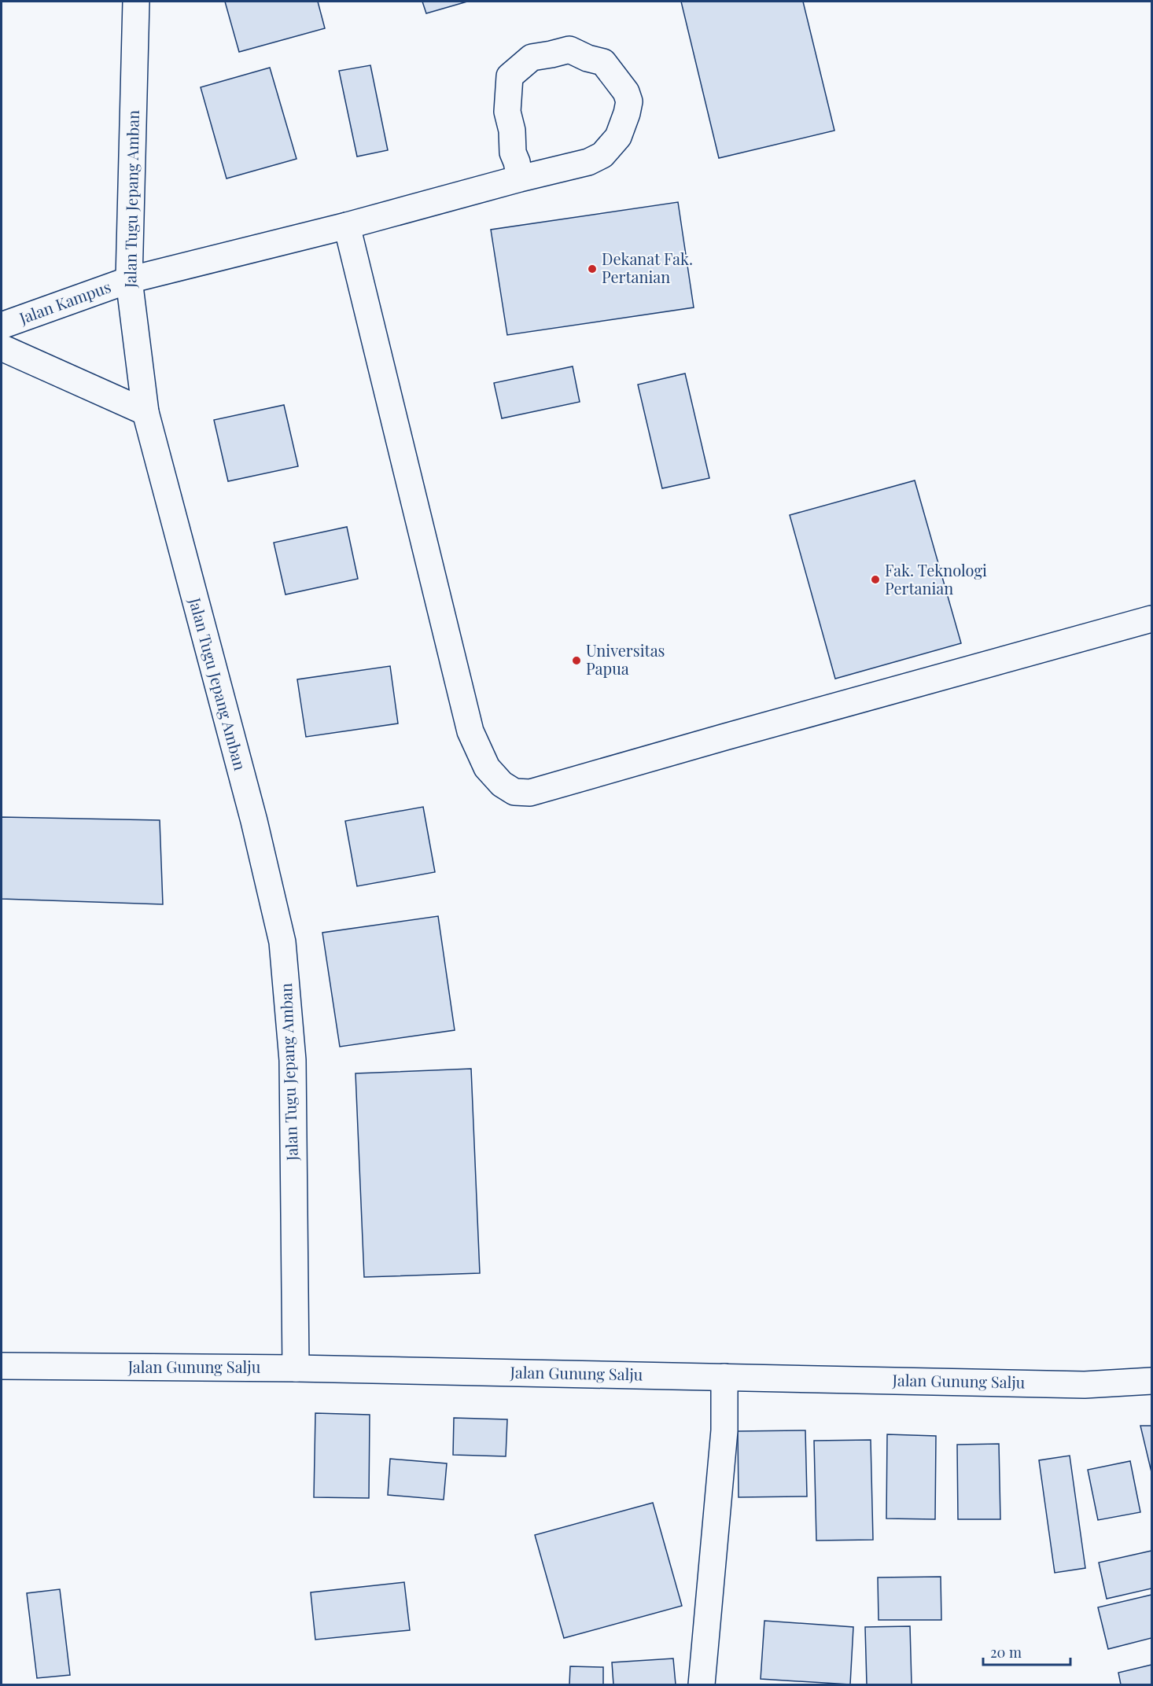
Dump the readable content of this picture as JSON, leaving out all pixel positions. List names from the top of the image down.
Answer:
{
  "streets": {
    "street": ["Jalan Tugu Jepang Amban", "Jalan Kampus", "Jalan Gunung Salju"]
  },
  "crossings": [
    ["Jalan Tugu Jepang Amban", "Jalan Kampus"],
    ["Jalan Tugu Jepang Amban", "Jalan Gunung Salju"]
  ],
  "places": ["Dekanat Fak. Pertanian", "Fak. Teknologi Pertanian", "Universitas Papua"],
  "scale_bar": "20 m"
}
